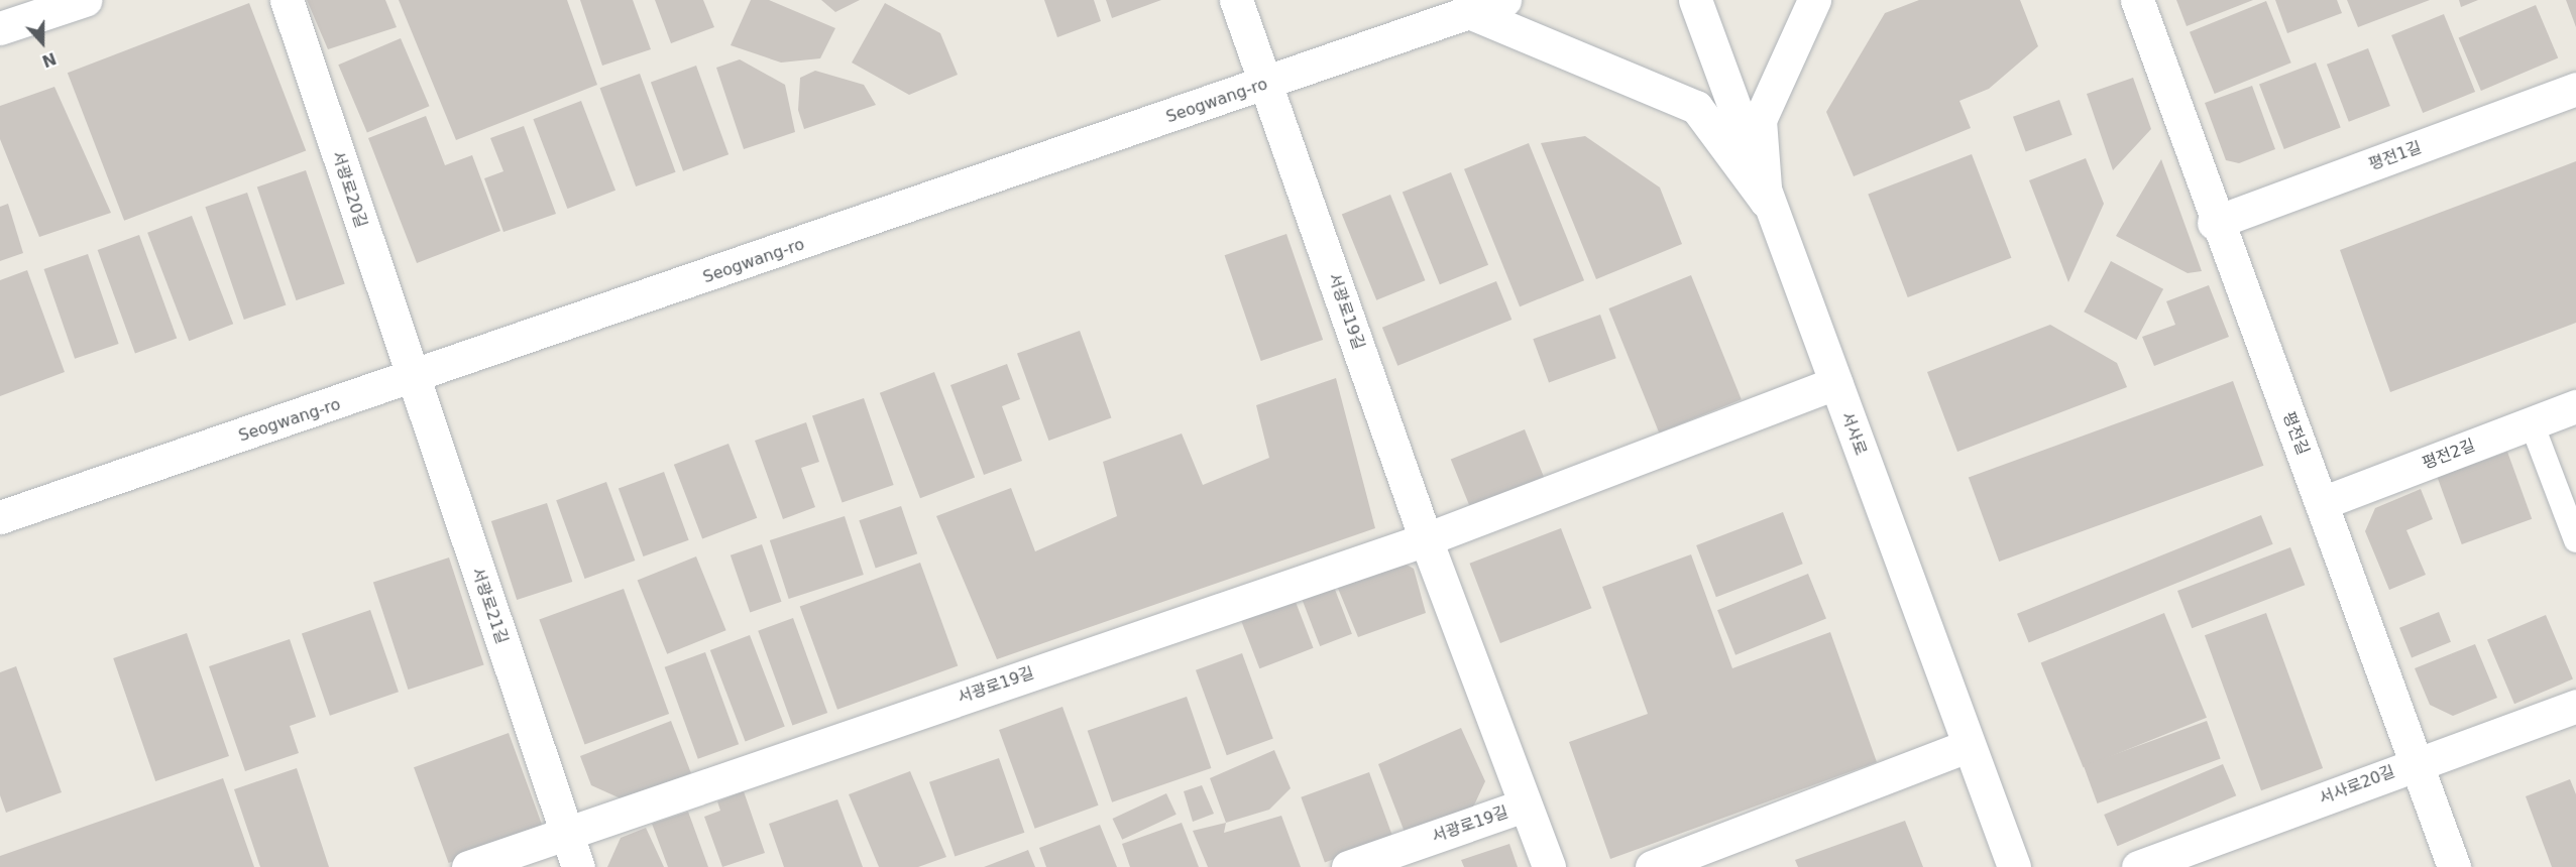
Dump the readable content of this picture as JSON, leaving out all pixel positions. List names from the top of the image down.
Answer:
{
  "streets": {
    "street": [
      "Seogwang-ro",
      "평전1길",
      "서광로20길",
      "서광로19길",
      "서사로",
      "평전길",
      "평전2길",
      "서광로21길",
      "서사로20길"
    ]
  },
  "crossings": [
    ["Seogwang-ro", "서광로20길"],
    ["Seogwang-ro", "서광로19길"],
    ["Seogwang-ro", "서광로21길"],
    ["평전1길", "평전길"],
    ["서광로20길", "서광로21길"],
    ["서광로19길", "서광로21길"],
    ["평전길", "평전2길"],
    ["평전길", "서사로20길"]
  ],
  "north": "bottom"
}
